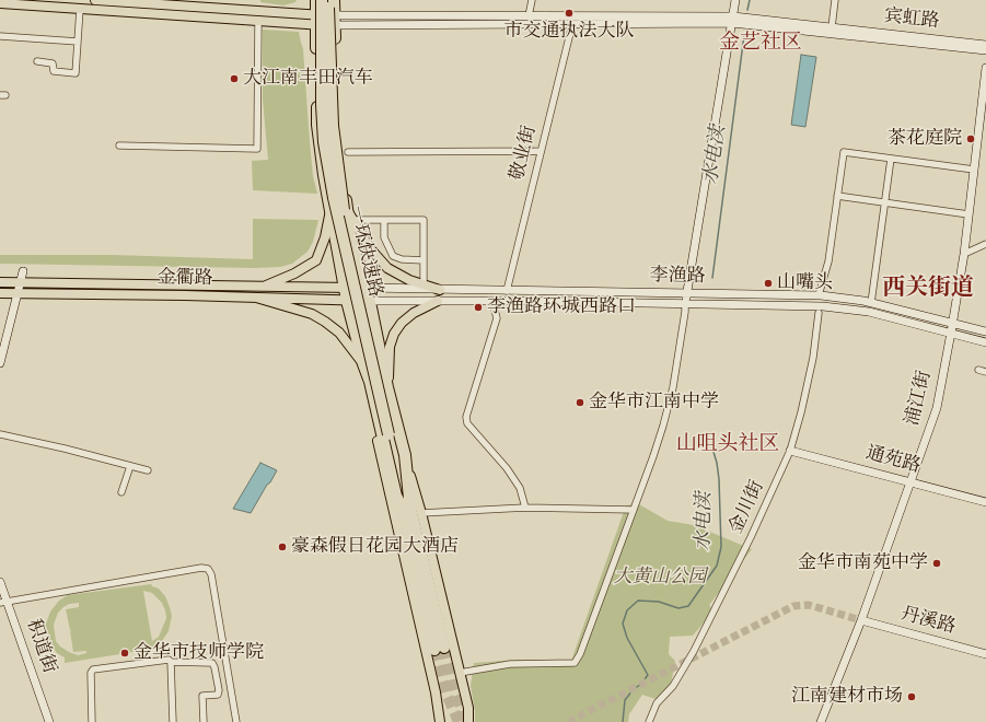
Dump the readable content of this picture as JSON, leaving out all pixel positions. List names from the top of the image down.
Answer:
{
  "streets": {
    "highway": ["一环快速路"],
    "main road": [
      "宾虹路",
      "李渔路",
      "金衢路",
      "浦江街",
      "通苑路",
      "丹溪路",
      "积道街"
    ],
    "street": ["敬业街", "金川街"]
  },
  "crossings": [
    ["宾虹路", "敬业街"],
    ["敬业街", "李渔路"],
    ["李渔路", "金衢路"],
    ["李渔路", "浦江街"],
    ["浦江街", "通苑路"],
    ["浦江街", "丹溪路"],
    ["通苑路", "金川街"]
  ],
  "districts": ["金艺社区", "西关街道", "山咀头社区"],
  "water": ["水电渎"],
  "parks": ["大黄山公园"],
  "places": [
    "市交通执法大队",
    "大江南丰田汽车",
    "茶花庭院",
    "山嘴头",
    "李渔路环城西路口",
    "金华市江南中学",
    "豪森假日花园大酒店",
    "金华市南苑中学",
    "金华市技师学院",
    "江南建材市场"
  ]
}
